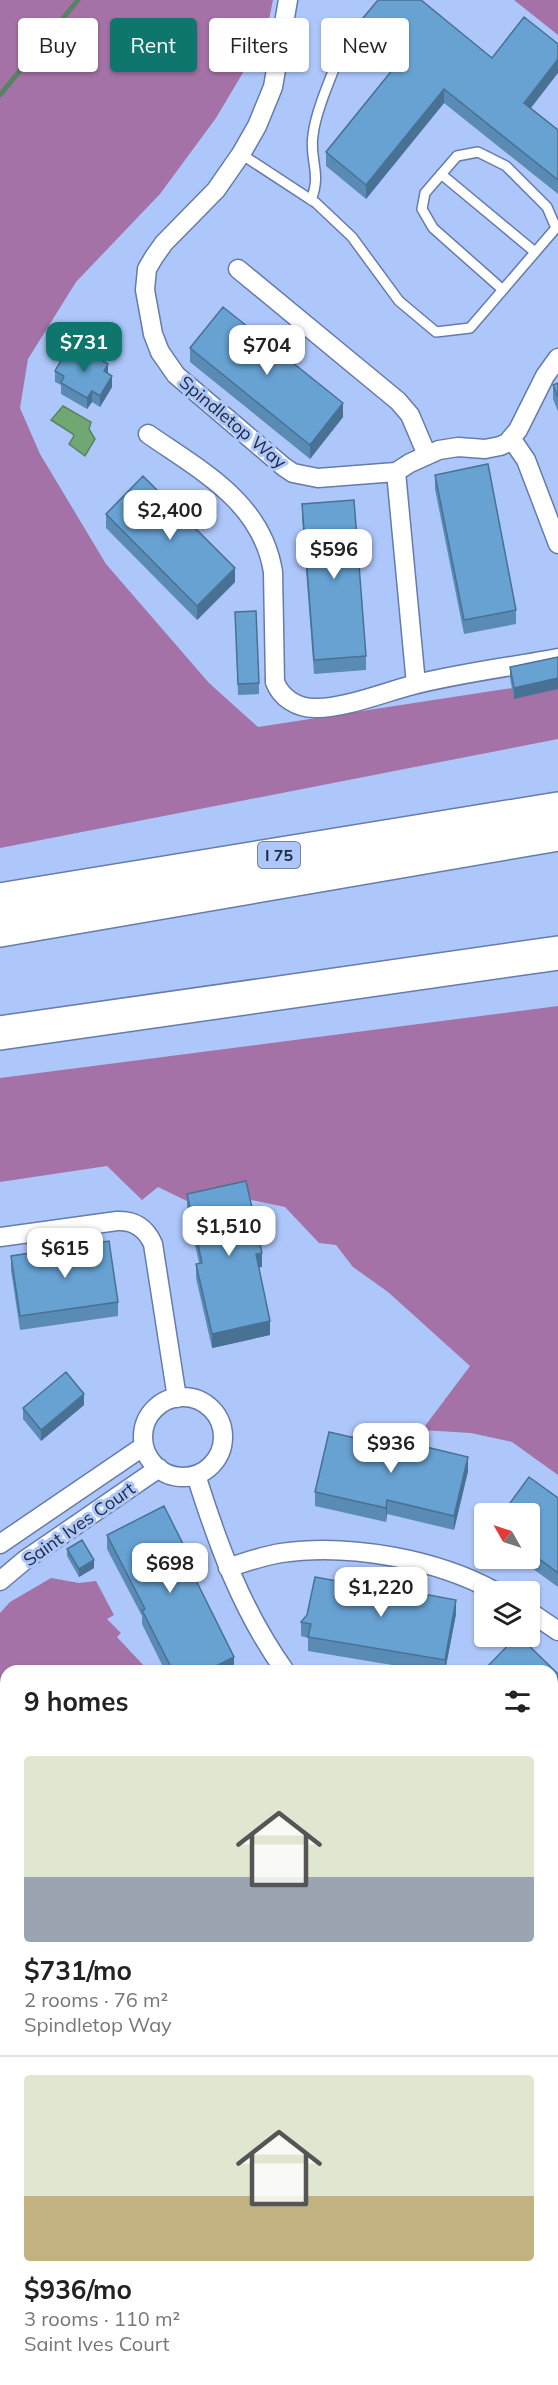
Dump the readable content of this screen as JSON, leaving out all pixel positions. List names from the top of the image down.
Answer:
{
  "streets": {
    "highway": ["I 75"],
    "street": ["Spindletop Way", "Saint Ives Court"]
  },
  "north": "top left",
  "page": {
    "chip": [
      "Buy",
      "Rent",
      "Filters",
      "New"
    ],
    "price": [
      "$731",
      "$704",
      "$2,400",
      "$596",
      "$1,510",
      "$615",
      "$936",
      "$698",
      "$1,220"
    ],
    "heading": "9 homes",
    "list": [
      {
        "name": "$731/mo",
        "note": "2 rooms · 76 m² · Spindletop Way"
      },
      {
        "name": "$936/mo",
        "note": "3 rooms · 110 m² · Saint Ives Court"
      }
    ]
  }
}
